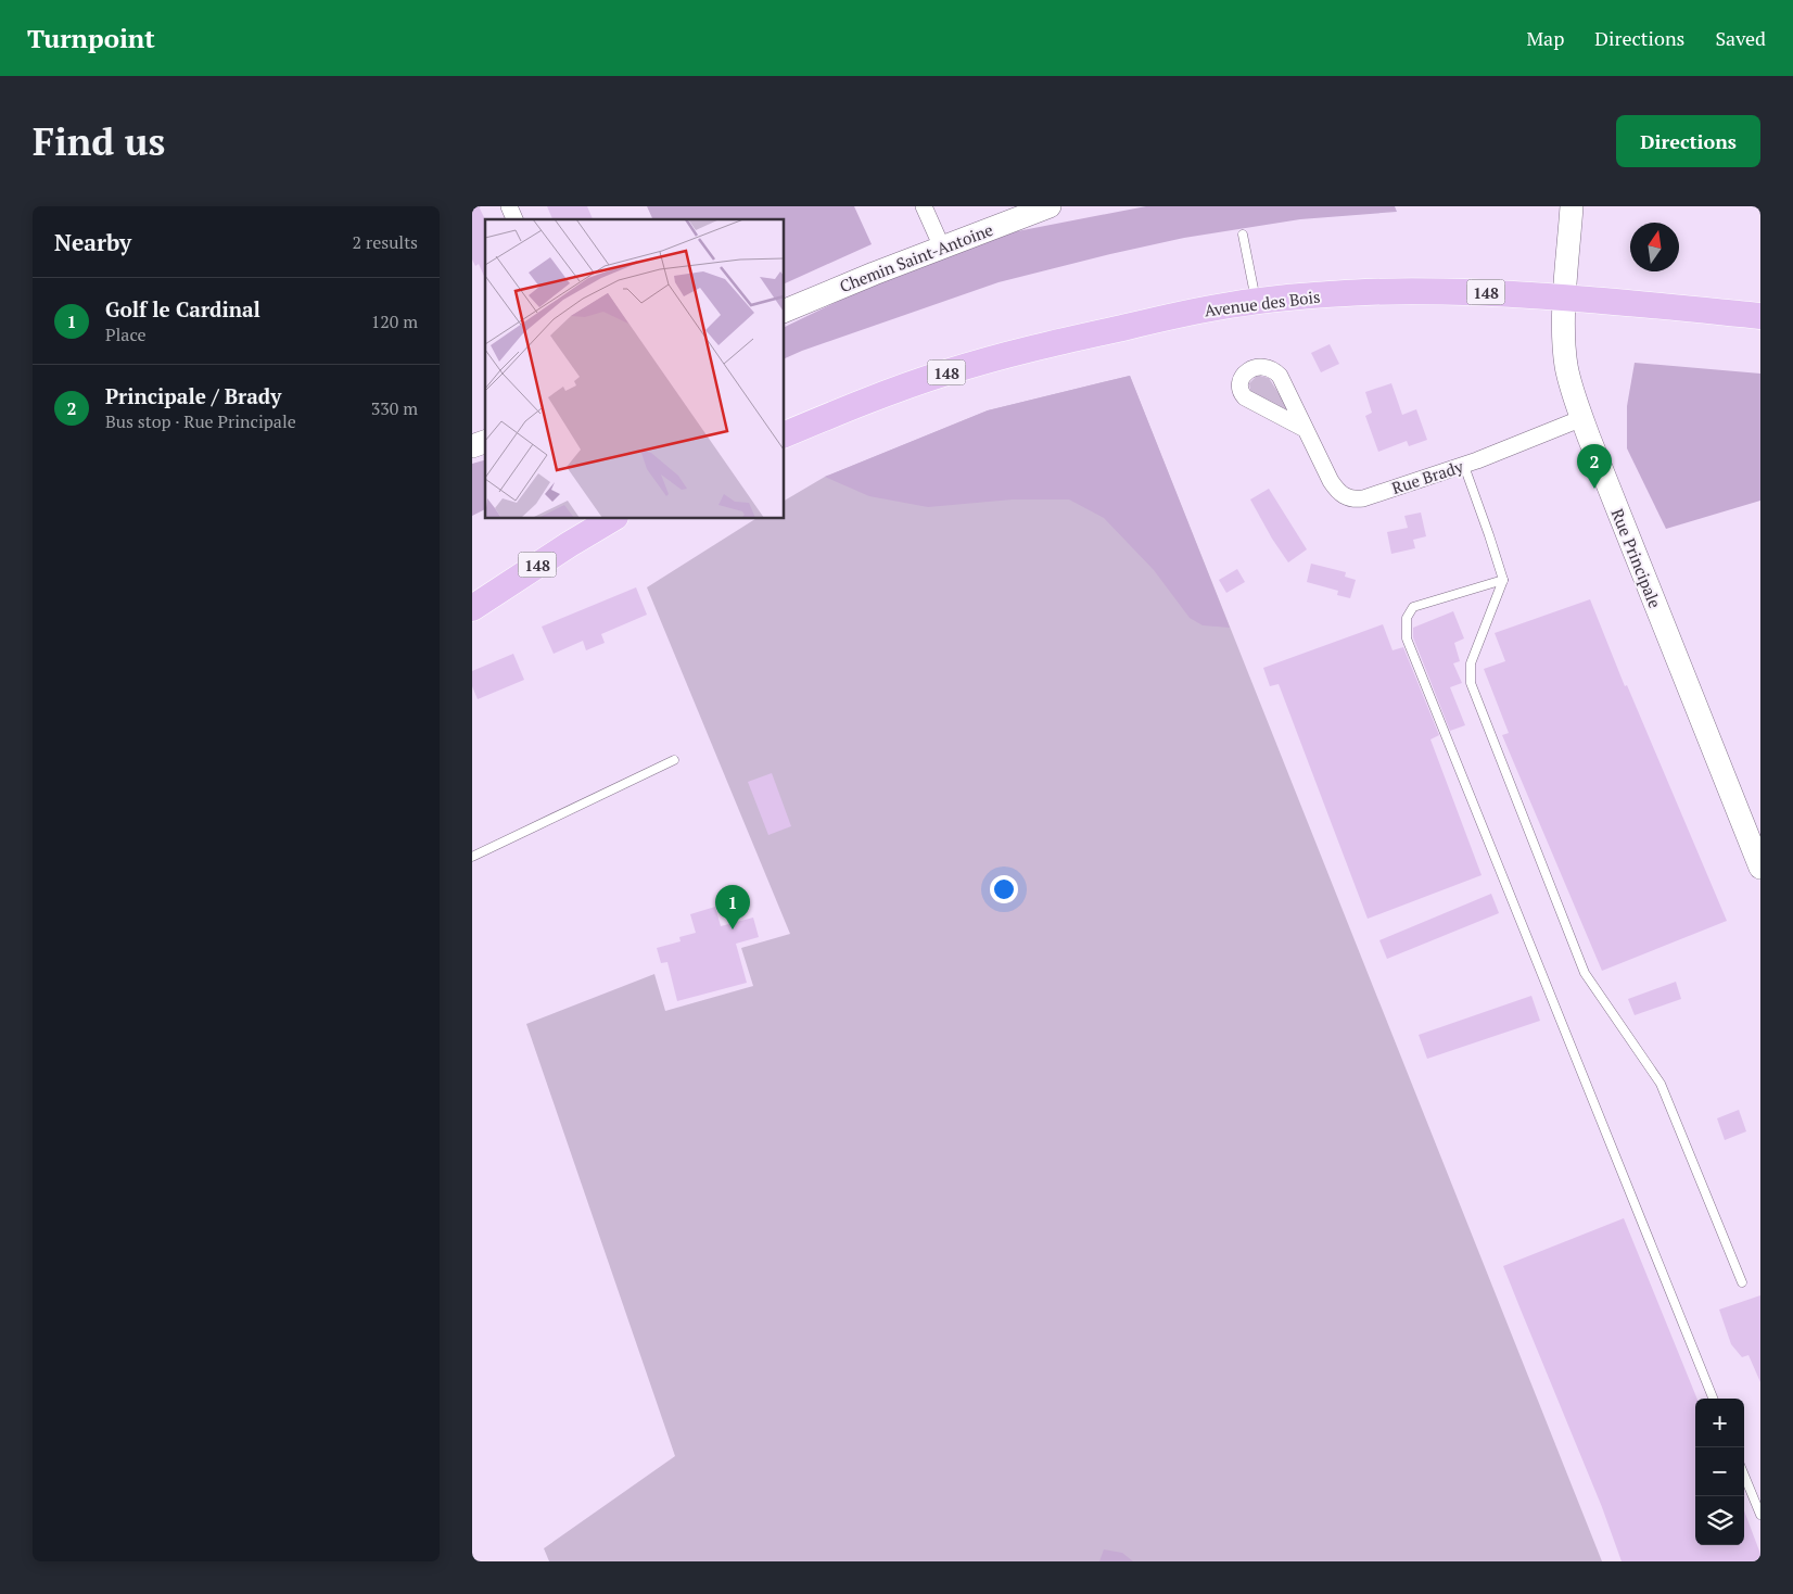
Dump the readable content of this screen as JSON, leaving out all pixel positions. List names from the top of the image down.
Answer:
{
  "streets": {
    "main road": ["148", "Avenue des Bois"],
    "street": ["Chemin Saint-Antoine", "Rue Brady", "Rue Principale"]
  },
  "crossings": [
    ["Avenue des Bois", "Rue Principale"],
    ["Rue Brady", "Rue Principale"]
  ],
  "north": "top",
  "page": {
    "header": "Turnpoint",
    "nav": ["Map", "Directions", "Saved"],
    "buttons": "Directions",
    "title": "Find us",
    "heading": ["Nearby", "2 results"],
    "list": [
      {
        "mark": "1",
        "name": "Golf le Cardinal",
        "note": "Place",
        "value": "120 m"
      },
      {
        "mark": "2",
        "name": "Principale / Brady",
        "note": "Bus stop · Rue Principale",
        "value": "330 m"
      }
    ],
    "pins": ["2", "1"],
    "map_buttons": ["+", "−"]
  }
}
